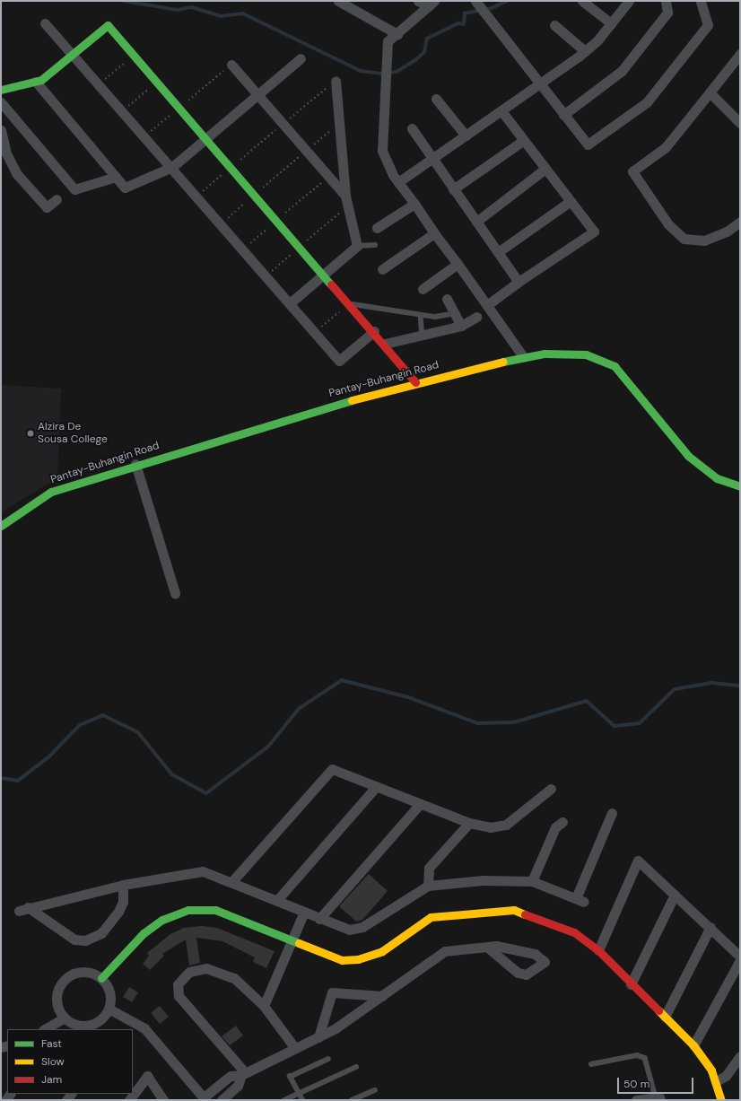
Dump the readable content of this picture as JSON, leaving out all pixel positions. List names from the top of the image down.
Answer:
{
  "streets": {
    "street": ["Pantay-Buhangin Road"]
  },
  "places": ["Alzira De Sousa College"],
  "legend": ["Fast", "Slow", "Jam"],
  "scale_bar": "50 m"
}
